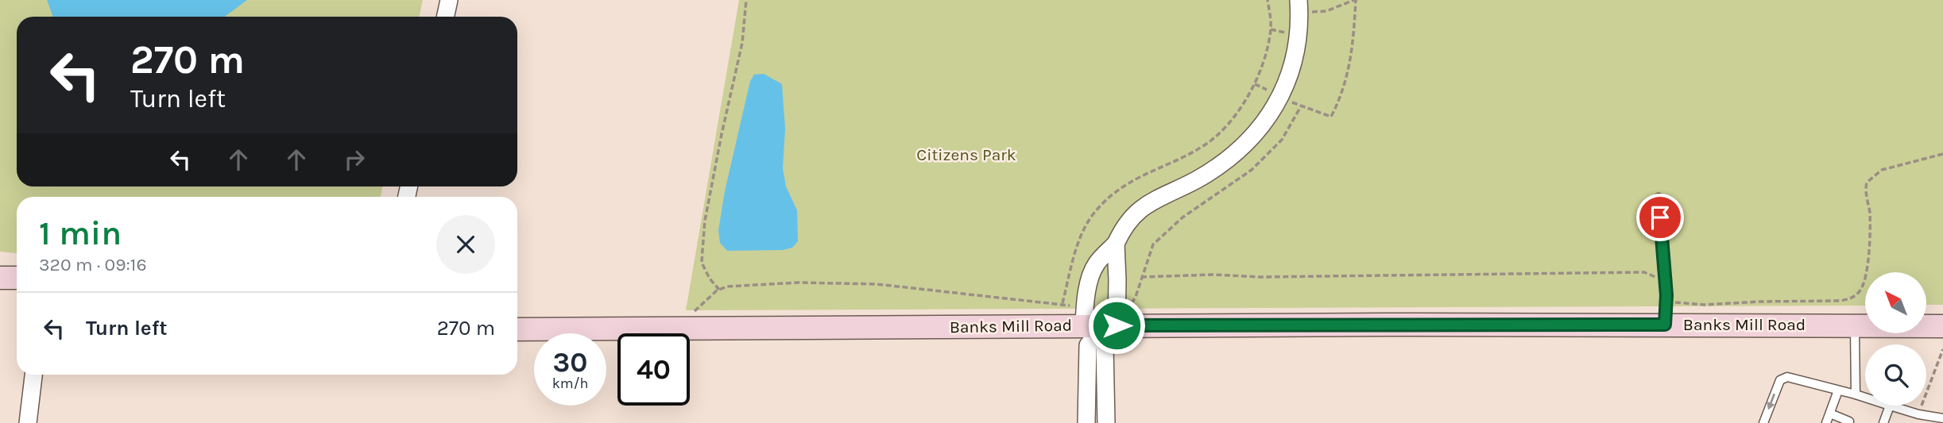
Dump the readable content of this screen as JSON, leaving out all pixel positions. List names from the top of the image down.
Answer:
{
  "streets": {
    "street": ["Banks Mill Road"]
  },
  "parks": ["Citizens Park"],
  "north": "top left",
  "page": {
    "turn": ["270 m", "Turn left"],
    "heading": ["1 min", "320 m · 09:16"],
    "list": [
      {
        "name": "Turn left",
        "value": "270 m"
      }
    ],
    "speed": "30 km/h",
    "limit": "40"
  }
}
